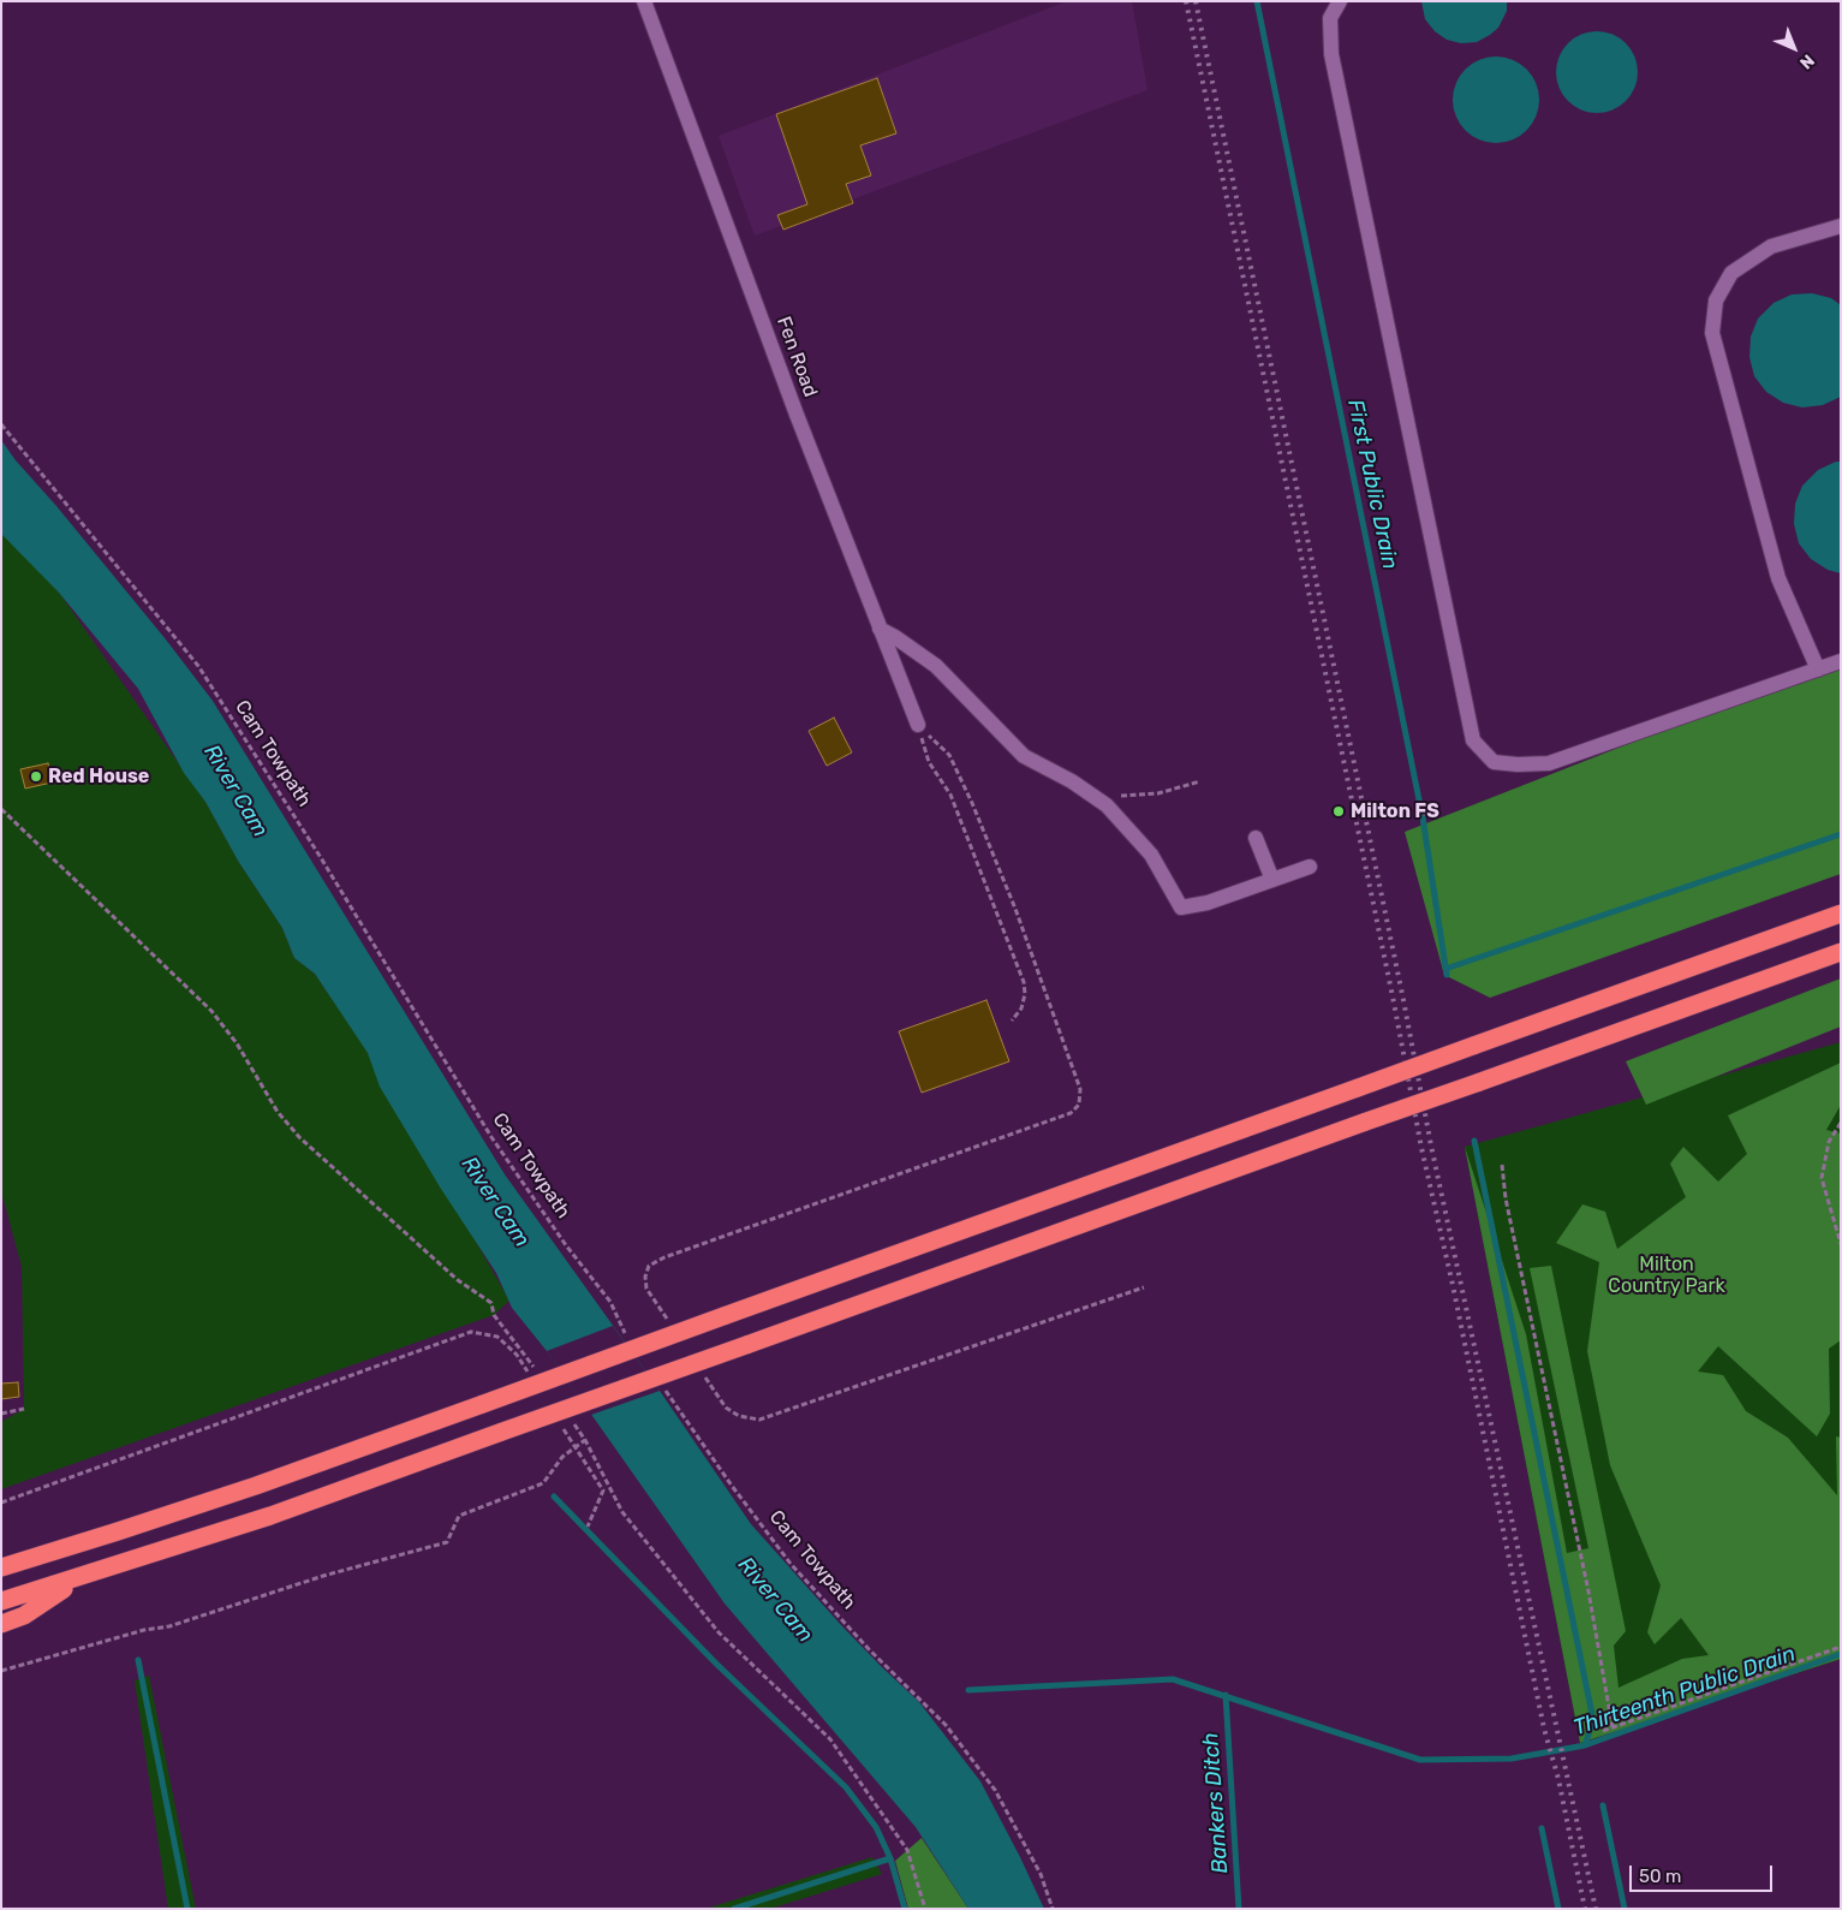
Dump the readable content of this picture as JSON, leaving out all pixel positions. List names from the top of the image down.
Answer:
{
  "streets": {
    "street": ["Fen Road"],
    "path": ["Cam Towpath"]
  },
  "water": [
    "First Public Drain",
    "River Cam",
    "Thirteenth Public Drain",
    "Bankers Ditch"
  ],
  "parks": ["Milton Country Park"],
  "places": ["Red House", "Milton FS"],
  "scale_bar": "50 m",
  "north": "bottom right"
}
